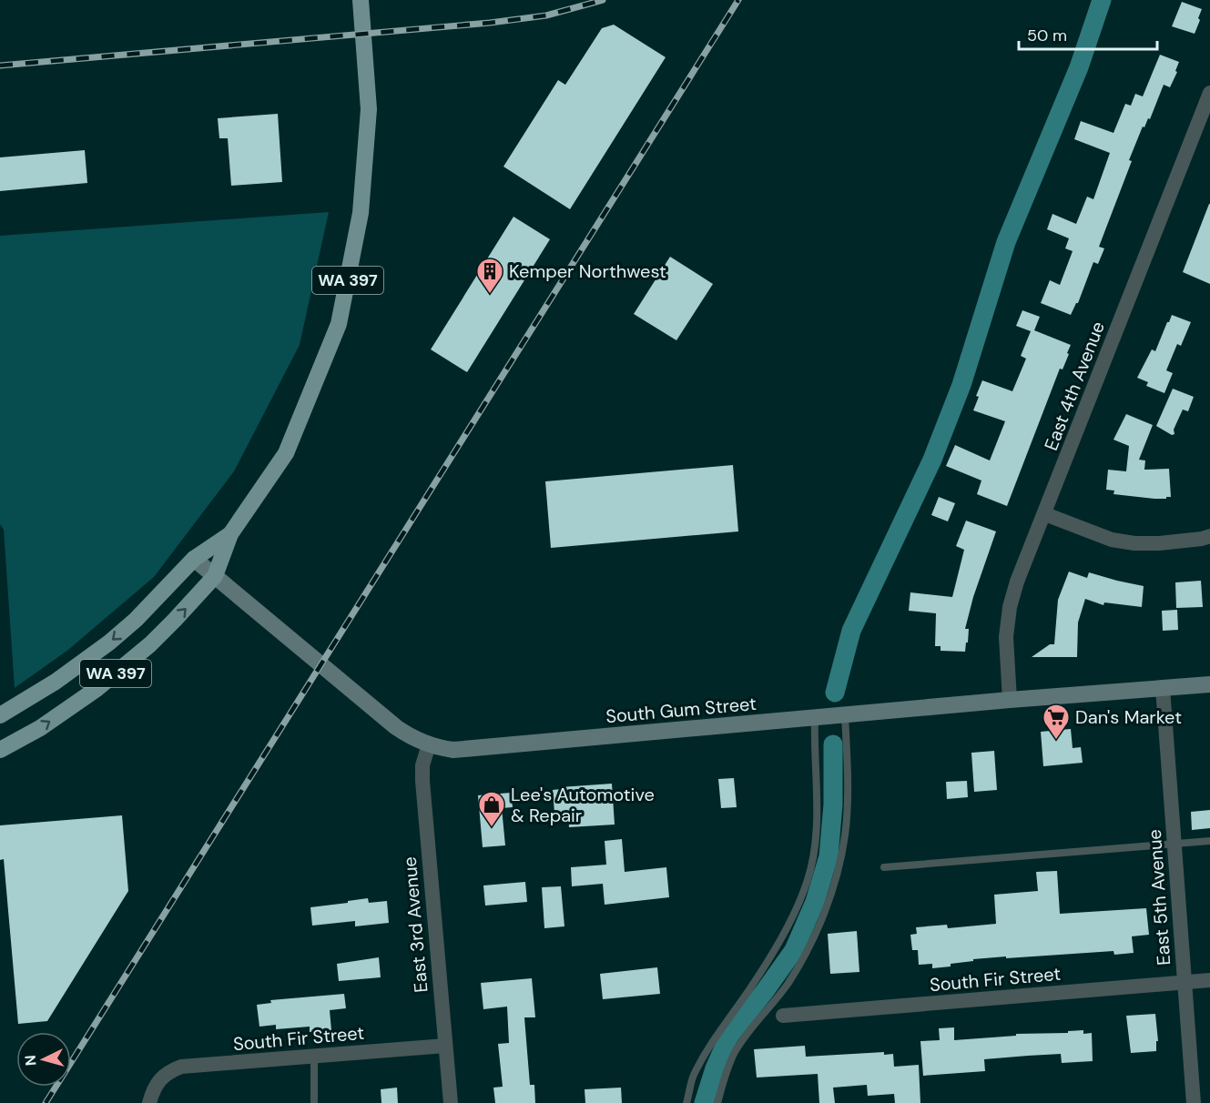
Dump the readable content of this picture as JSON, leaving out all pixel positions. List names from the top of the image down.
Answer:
{
  "streets": {
    "main road": ["WA 397", "South Gum Street"],
    "street": [
      "East 4th Avenue",
      "East 5th Avenue",
      "East 3rd Avenue",
      "South Fir Street"
    ]
  },
  "crossings": [
    ["WA 397", "South Gum Street"],
    ["East 4th Avenue", "South Gum Street"],
    ["South Gum Street", "East 5th Avenue"],
    ["South Gum Street", "East 3rd Avenue"],
    ["East 5th Avenue", "South Fir Street"],
    ["East 3rd Avenue", "South Fir Street"]
  ],
  "places": {
    "building": ["Kemper Northwest"],
    "supermarket": ["Dan's Market"],
    "shop": ["Lee's Automotive & Repair"]
  },
  "scale_bar": "50 m",
  "north": "left"
}
